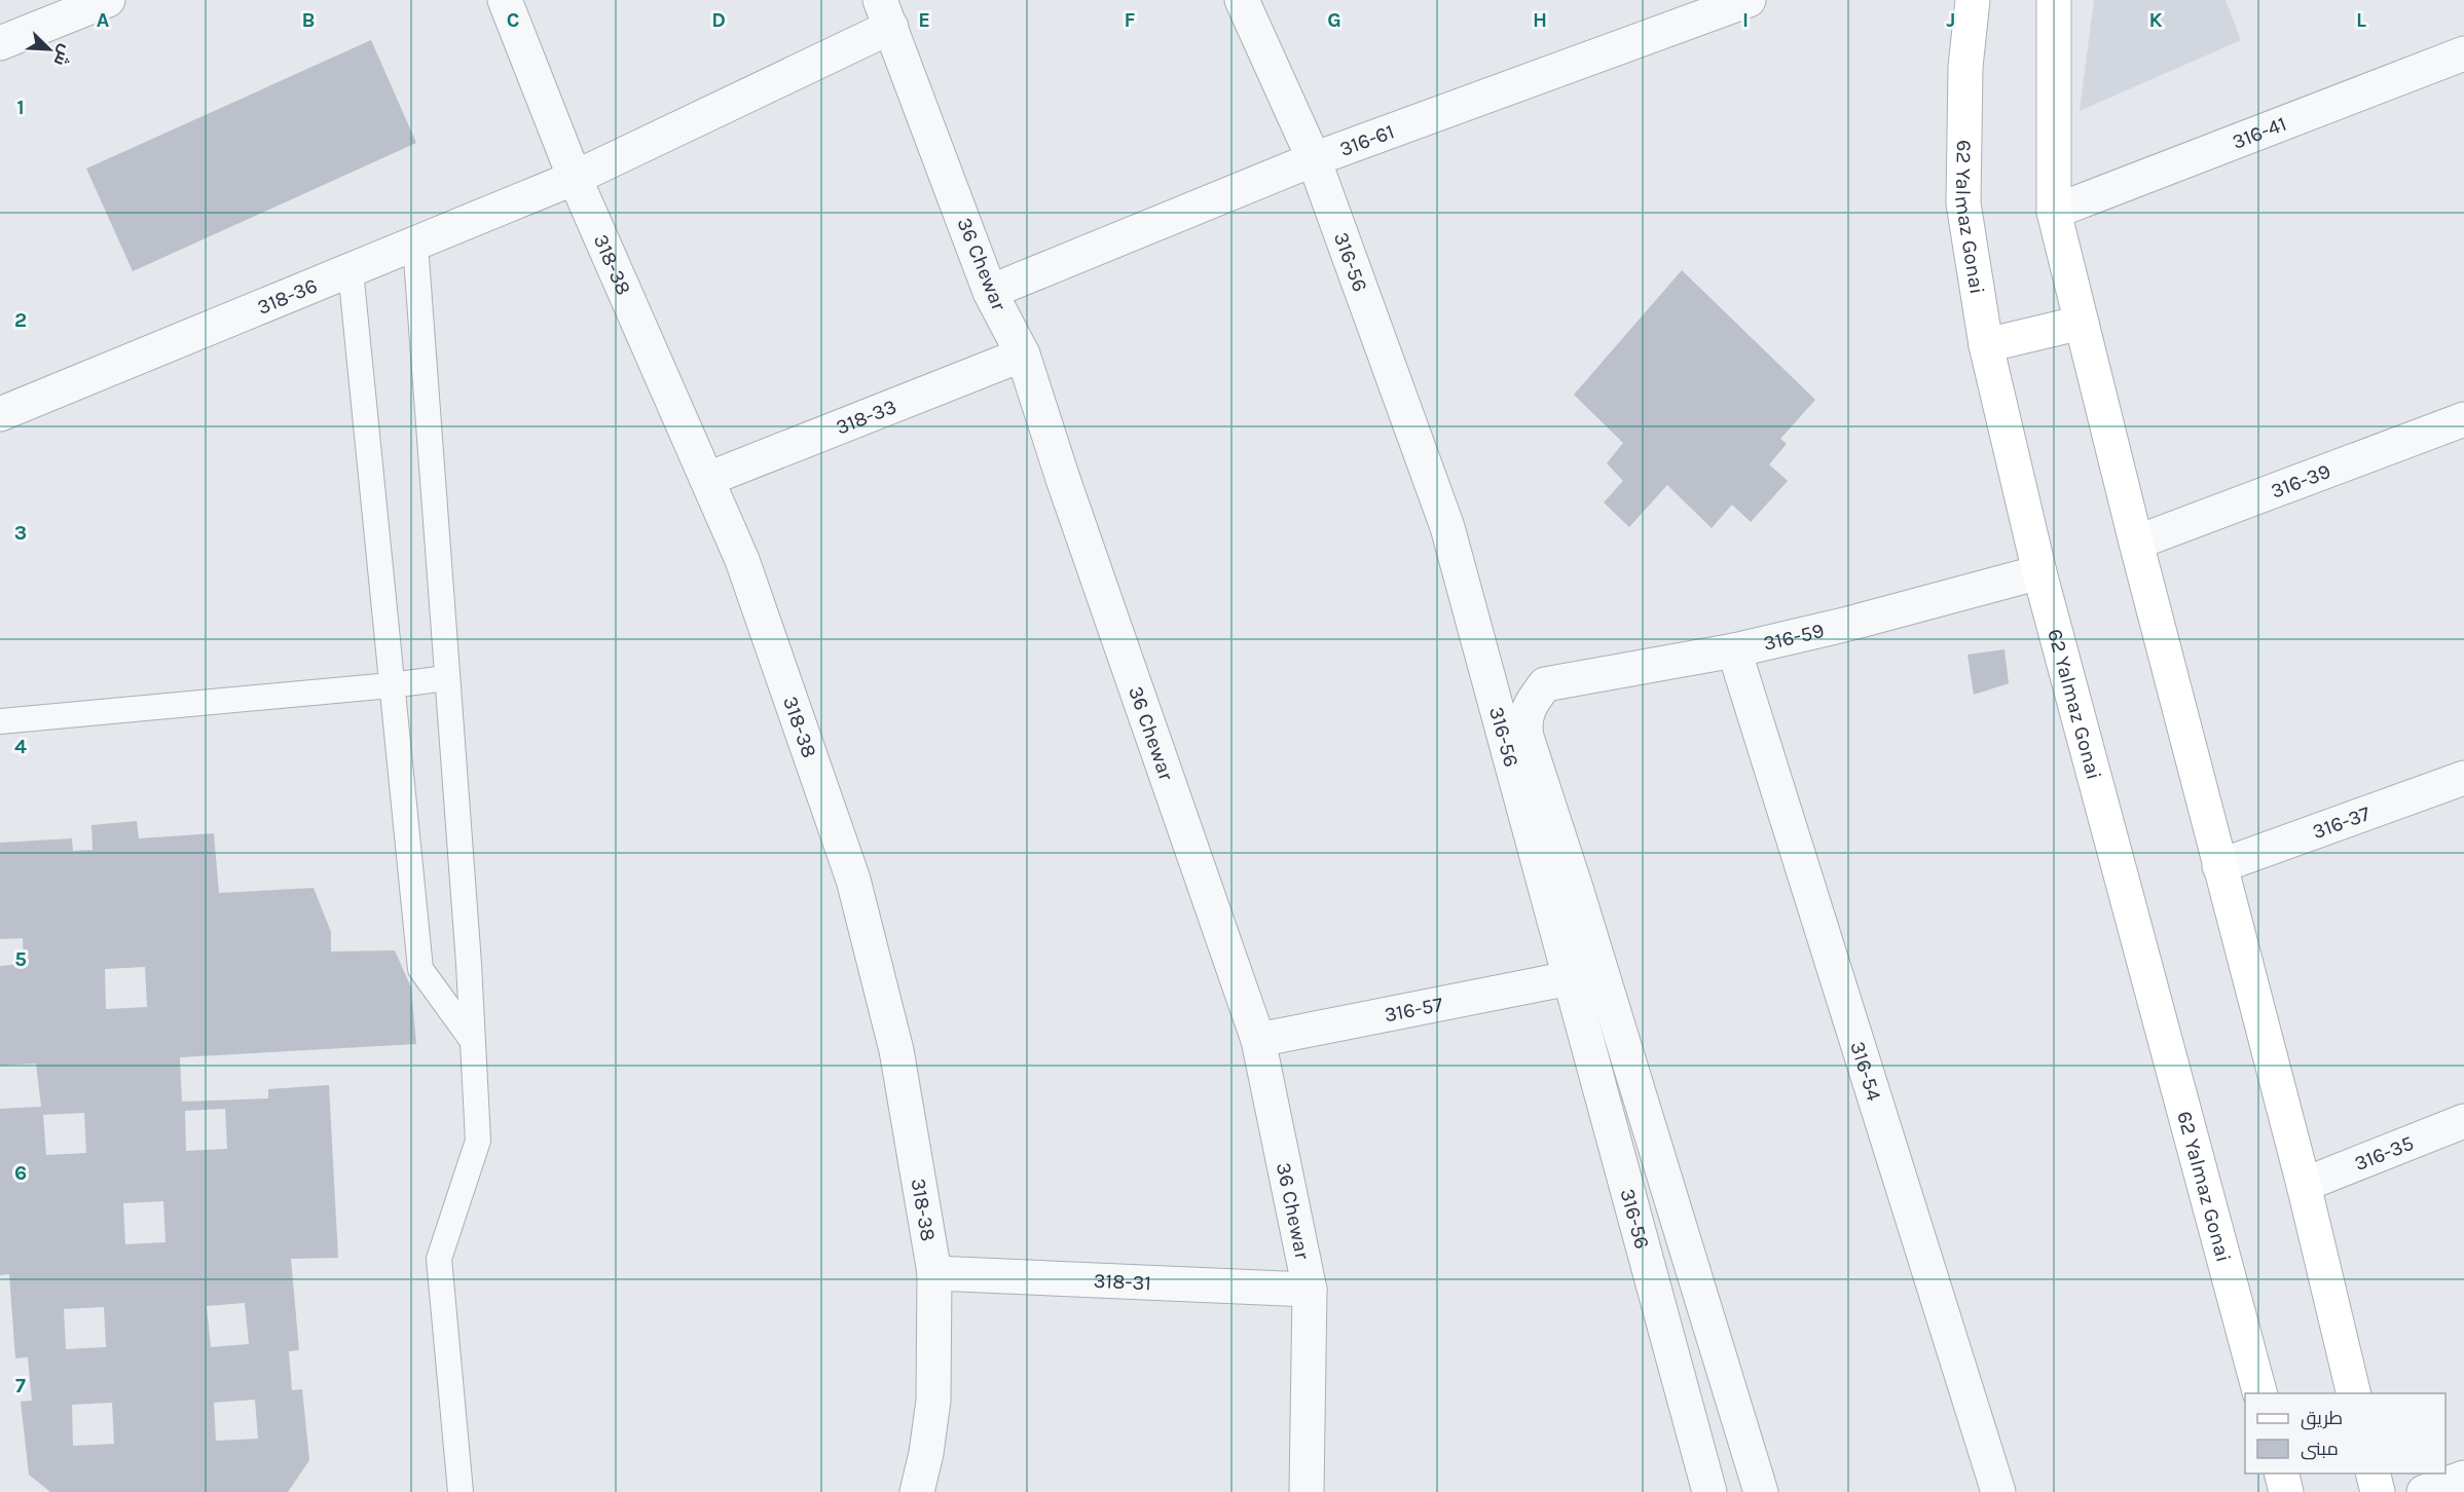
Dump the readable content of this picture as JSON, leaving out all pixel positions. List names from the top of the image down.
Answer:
{
  "streets": {
    "main road": ["62 Yalmaz Gonai"],
    "street": [
      "316-41",
      "316-61",
      "316-56",
      "318-38",
      "36 Chewar",
      "318-36",
      "318-33",
      "316-39",
      "316-59",
      "316-37",
      "316-57",
      "316-54",
      "316-35",
      "318-31"
    ]
  },
  "crossings": [
    ["316-61", "316-56"],
    ["316-61", "36 Chewar"],
    ["62 Yalmaz Gonai", "316-59"],
    ["316-56", "316-57"],
    ["318-38", "318-36"],
    ["318-38", "318-33"],
    ["318-38", "318-31"],
    ["36 Chewar", "318-36"],
    ["36 Chewar", "318-33"],
    ["36 Chewar", "316-57"],
    ["36 Chewar", "318-31"],
    ["316-59", "316-54"]
  ],
  "legend": ["طريق", "مبنى"],
  "north": "bottom right",
  "grid": {
    "columns": [
      "A",
      "B",
      "C",
      "D",
      "E",
      "F",
      "G",
      "H",
      "I",
      "J",
      "K",
      "L"
    ],
    "rows": [
      "1",
      "2",
      "3",
      "4",
      "5",
      "6",
      "7"
    ]
  }
}
